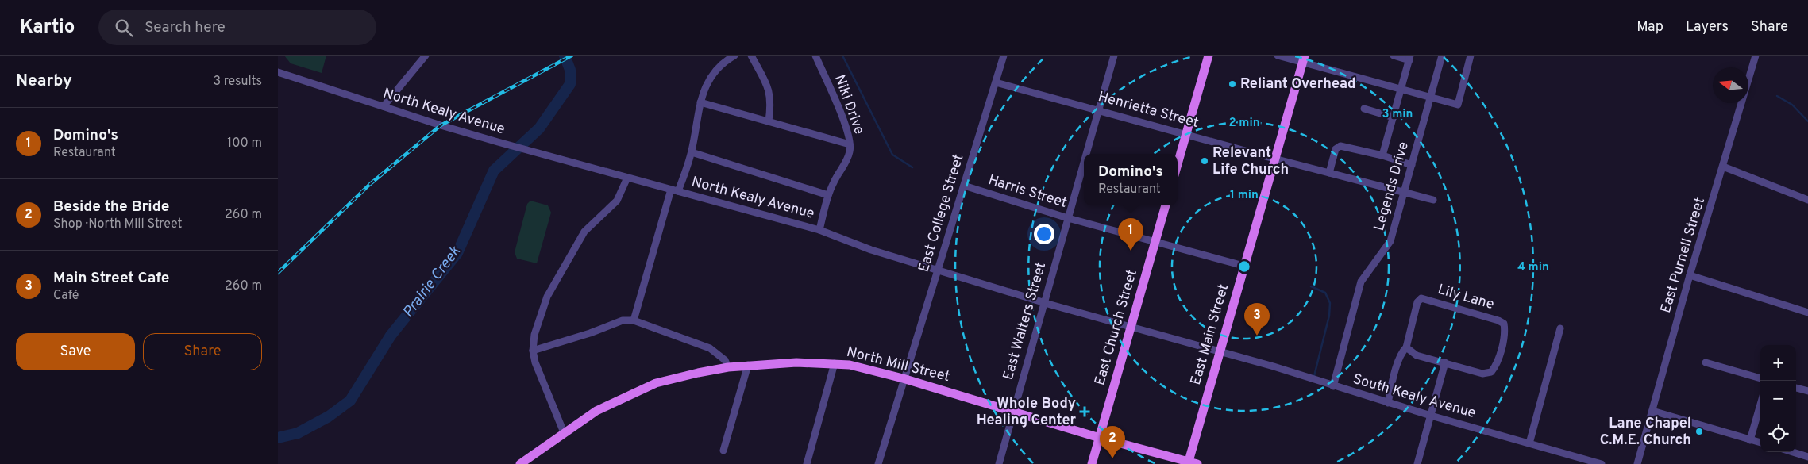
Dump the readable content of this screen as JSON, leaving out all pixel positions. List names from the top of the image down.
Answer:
{
  "streets": {
    "main road": ["East Church Street", "East Main Street", "North Mill Street"],
    "street": [
      "Niki Drive",
      "Henrietta Street",
      "North Kealy Avenue",
      "Legends Drive",
      "Harris Street",
      "East College Street",
      "East Purnell Street",
      "Lily Lane",
      "East Walters Street",
      "South Kealy Avenue"
    ]
  },
  "crossings": [
    ["Niki Drive", "North Kealy Avenue"],
    ["Henrietta Street", "Legends Drive"],
    ["Henrietta Street", "East College Street"],
    ["Henrietta Street", "East Walters Street"],
    ["Henrietta Street", "East Main Street"],
    ["North Kealy Avenue", "East College Street"],
    ["North Kealy Avenue", "East Walters Street"],
    ["North Kealy Avenue", "East Church Street"],
    ["North Kealy Avenue", "East Main Street"],
    ["North Kealy Avenue", "South Kealy Avenue"],
    ["Legends Drive", "South Kealy Avenue"],
    ["Harris Street", "East College Street"],
    ["Harris Street", "East Walters Street"],
    ["Harris Street", "East Church Street"],
    ["Harris Street", "East Main Street"],
    ["East College Street", "North Mill Street"],
    ["East Walters Street", "North Mill Street"],
    ["East Church Street", "North Mill Street"],
    ["East Main Street", "North Mill Street"],
    ["East Main Street", "South Kealy Avenue"]
  ],
  "water": ["Prairie Creek"],
  "places": {
    "other": ["Reliant Overhead", "Relevant Life Church", "Lane Chapel C.M.E. Church"],
    "health": ["Whole Body Healing Center"]
  },
  "north": "left",
  "page": {
    "header": "Kartio",
    "search": "Search here",
    "nav": ["Map", "Layers", "Share"],
    "heading": ["Nearby", "3 results"],
    "list": [
      {
        "mark": "1",
        "name": "Domino's",
        "note": "Restaurant",
        "value": "100 m"
      },
      {
        "mark": "2",
        "name": "Beside the Bride",
        "note": "Shop · North Mill Street",
        "value": "260 m"
      },
      {
        "mark": "3",
        "name": "Main Street Cafe",
        "note": "Café",
        "value": "260 m"
      }
    ],
    "popup": ["Domino's", "Restaurant"],
    "pins": ["1", "3", "2"],
    "buttons": ["Save", "Share"],
    "map_buttons": ["+", "−"]
  },
  "rings": [
    "3 min",
    "2 min",
    "1 min",
    "4 min"
  ]
}
